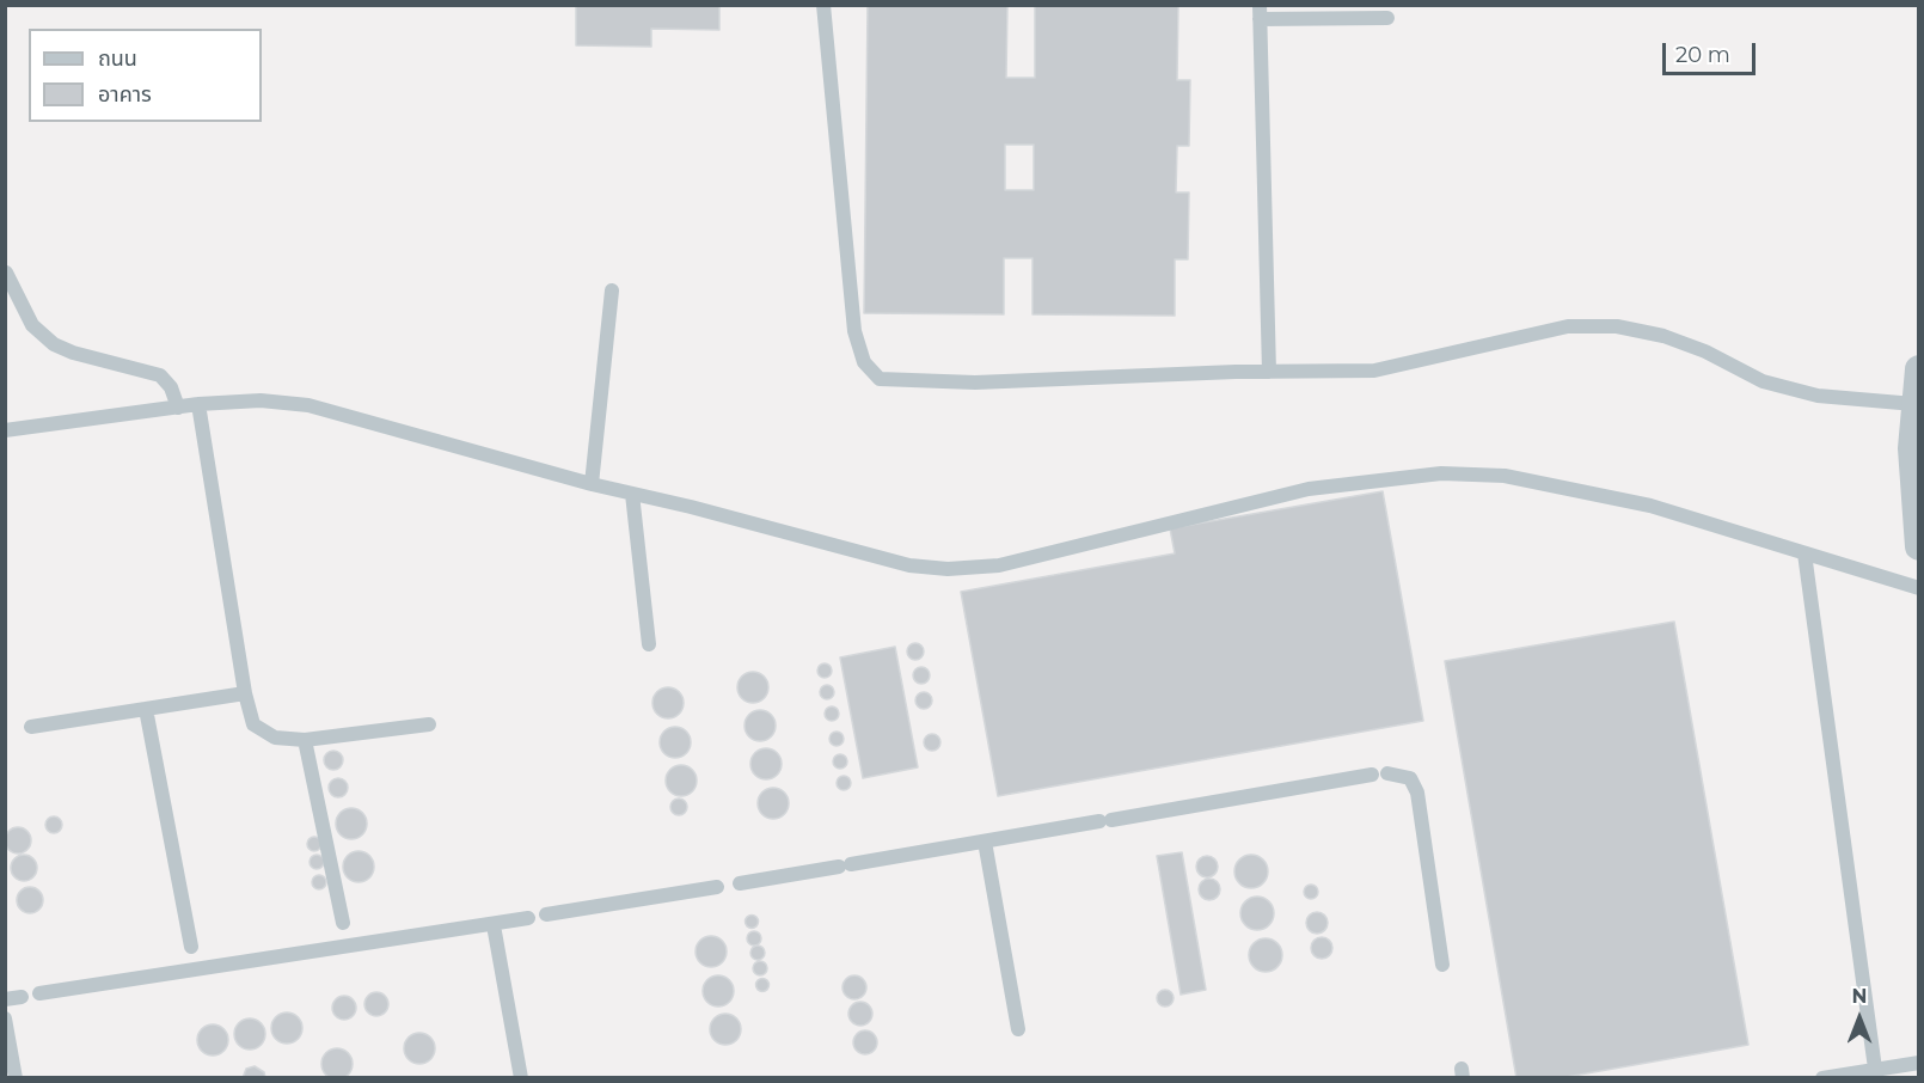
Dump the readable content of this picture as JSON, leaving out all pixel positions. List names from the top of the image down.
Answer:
{
  "legend": ["ถนน", "อาคาร"],
  "scale_bar": "20 m",
  "north": "top"
}
